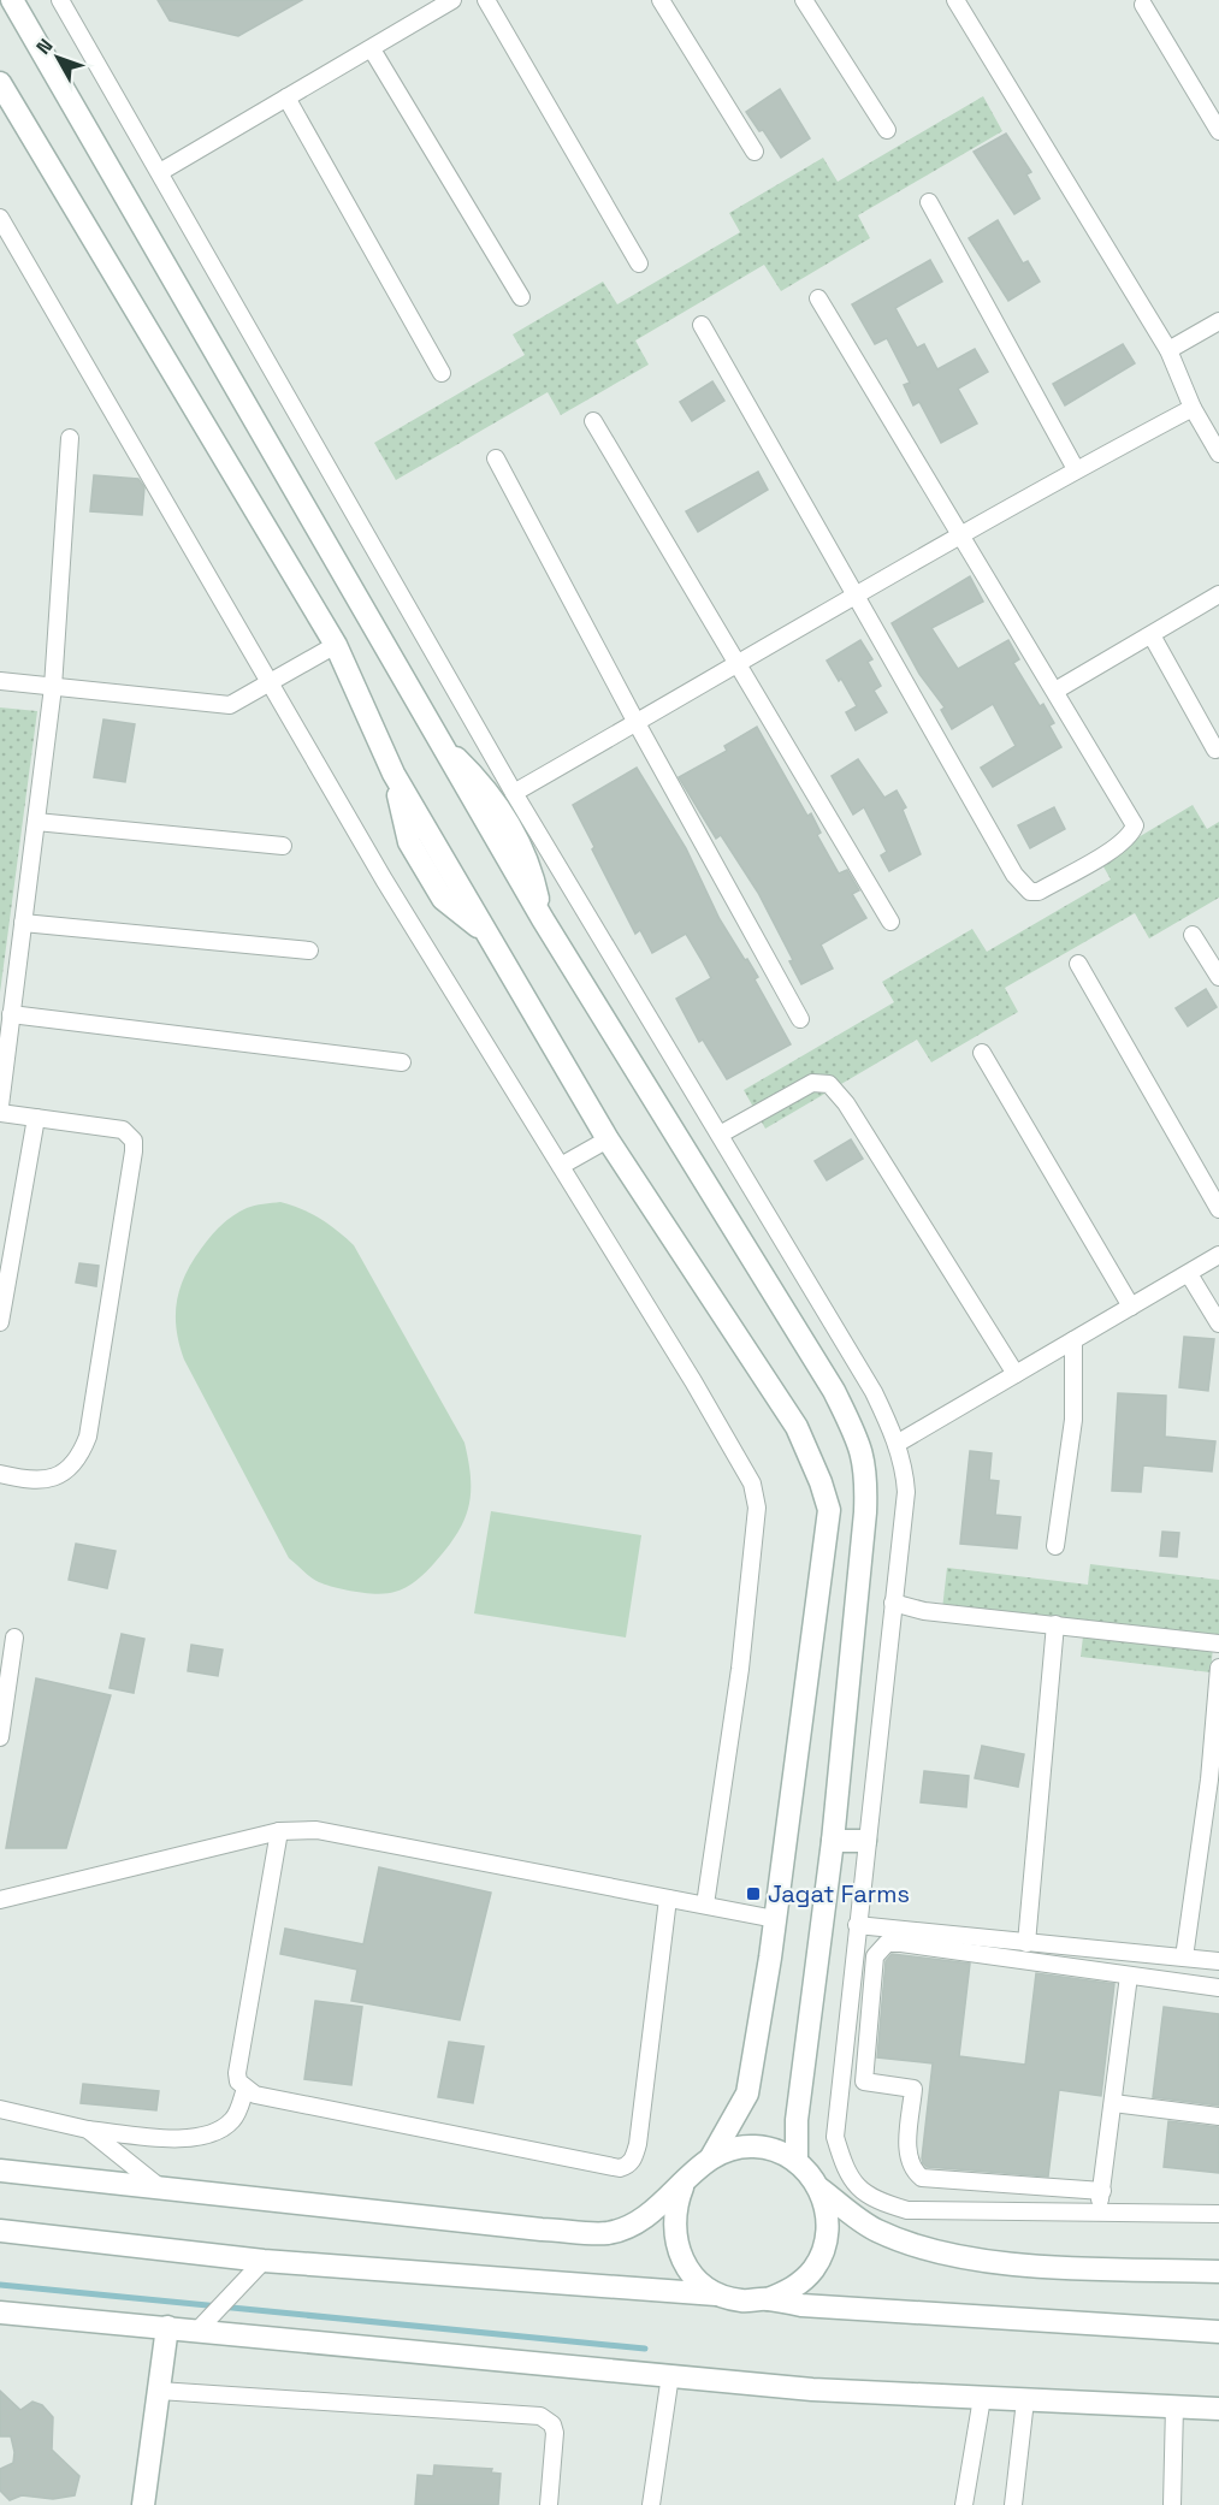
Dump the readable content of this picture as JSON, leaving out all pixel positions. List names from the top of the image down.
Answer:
{
  "places": {
    "transit": ["Jagat Farms"]
  },
  "north": "top left"
}
